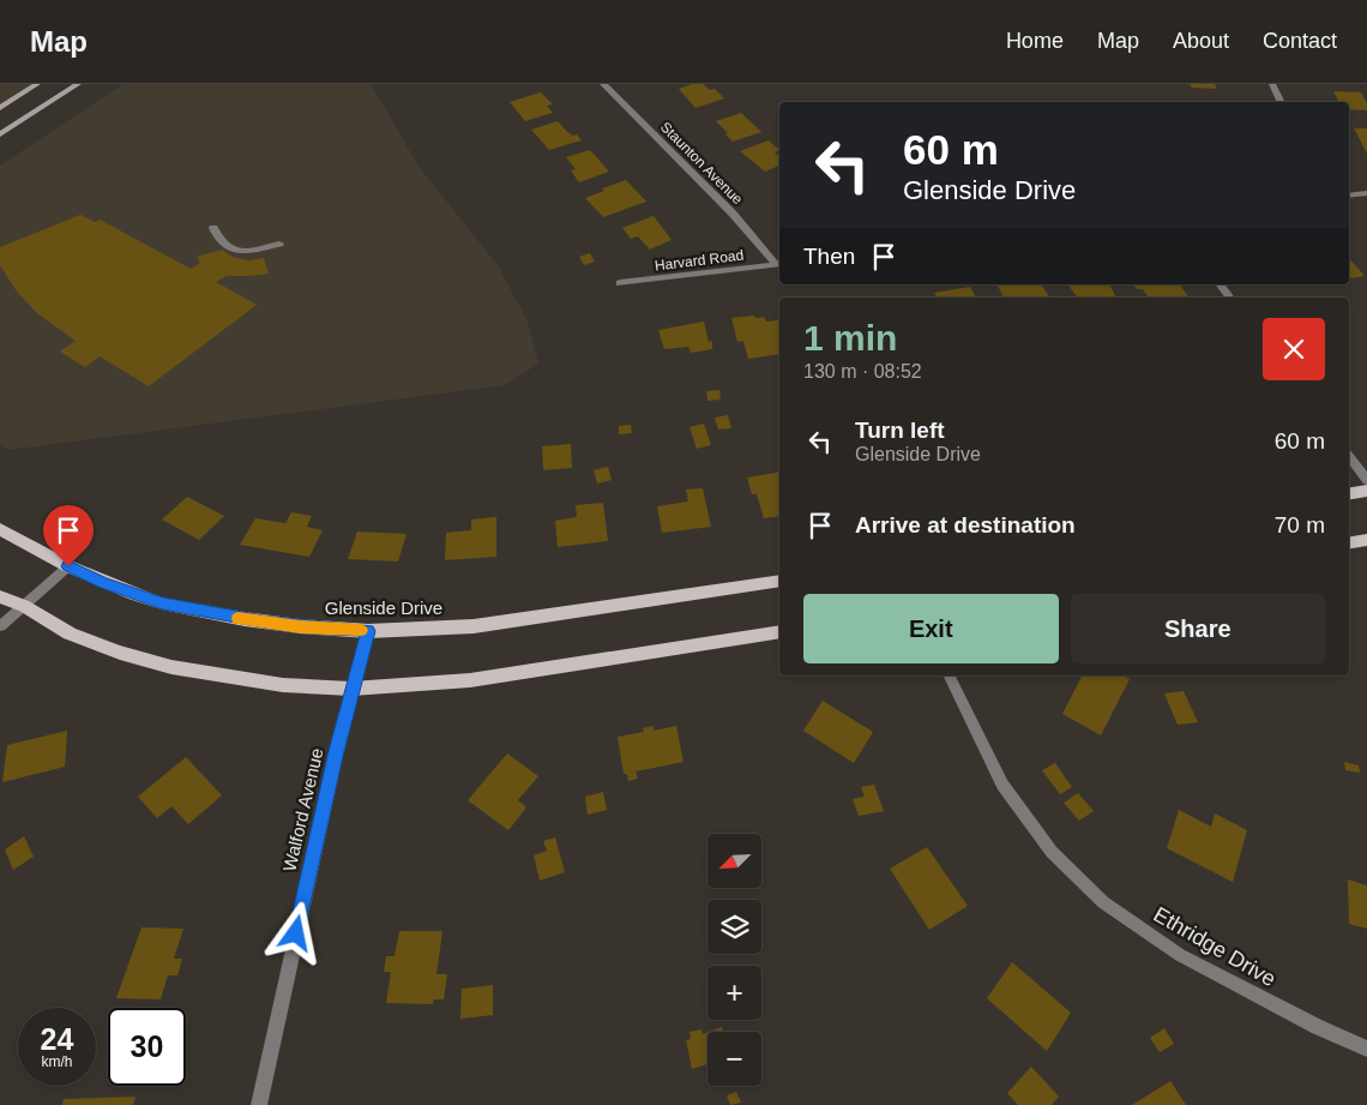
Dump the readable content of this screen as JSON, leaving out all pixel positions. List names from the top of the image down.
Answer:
{
  "streets": {
    "main road": ["Glenside Drive"],
    "street": [
      "Staunton Avenue",
      "Harvard Road",
      "Walford Avenue",
      "Ethridge Drive"
    ]
  },
  "crossings": [
    ["Staunton Avenue", "Harvard Road"],
    ["Glenside Drive", "Walford Avenue"]
  ],
  "north": "bottom left",
  "page": {
    "header": "Map",
    "nav": [
      "Home",
      "Map",
      "About",
      "Contact"
    ],
    "turn": ["60 m", "Glenside Drive"],
    "then": "Then",
    "heading": ["1 min", "130 m · 08:52"],
    "list": [
      {
        "name": "Turn left",
        "note": "Glenside Drive",
        "value": "60 m"
      },
      {
        "name": "Arrive at destination",
        "value": "70 m"
      }
    ],
    "buttons": ["Exit", "Share"],
    "map_buttons": ["+", "−"],
    "speed": "24 km/h",
    "limit": "30"
  }
}
